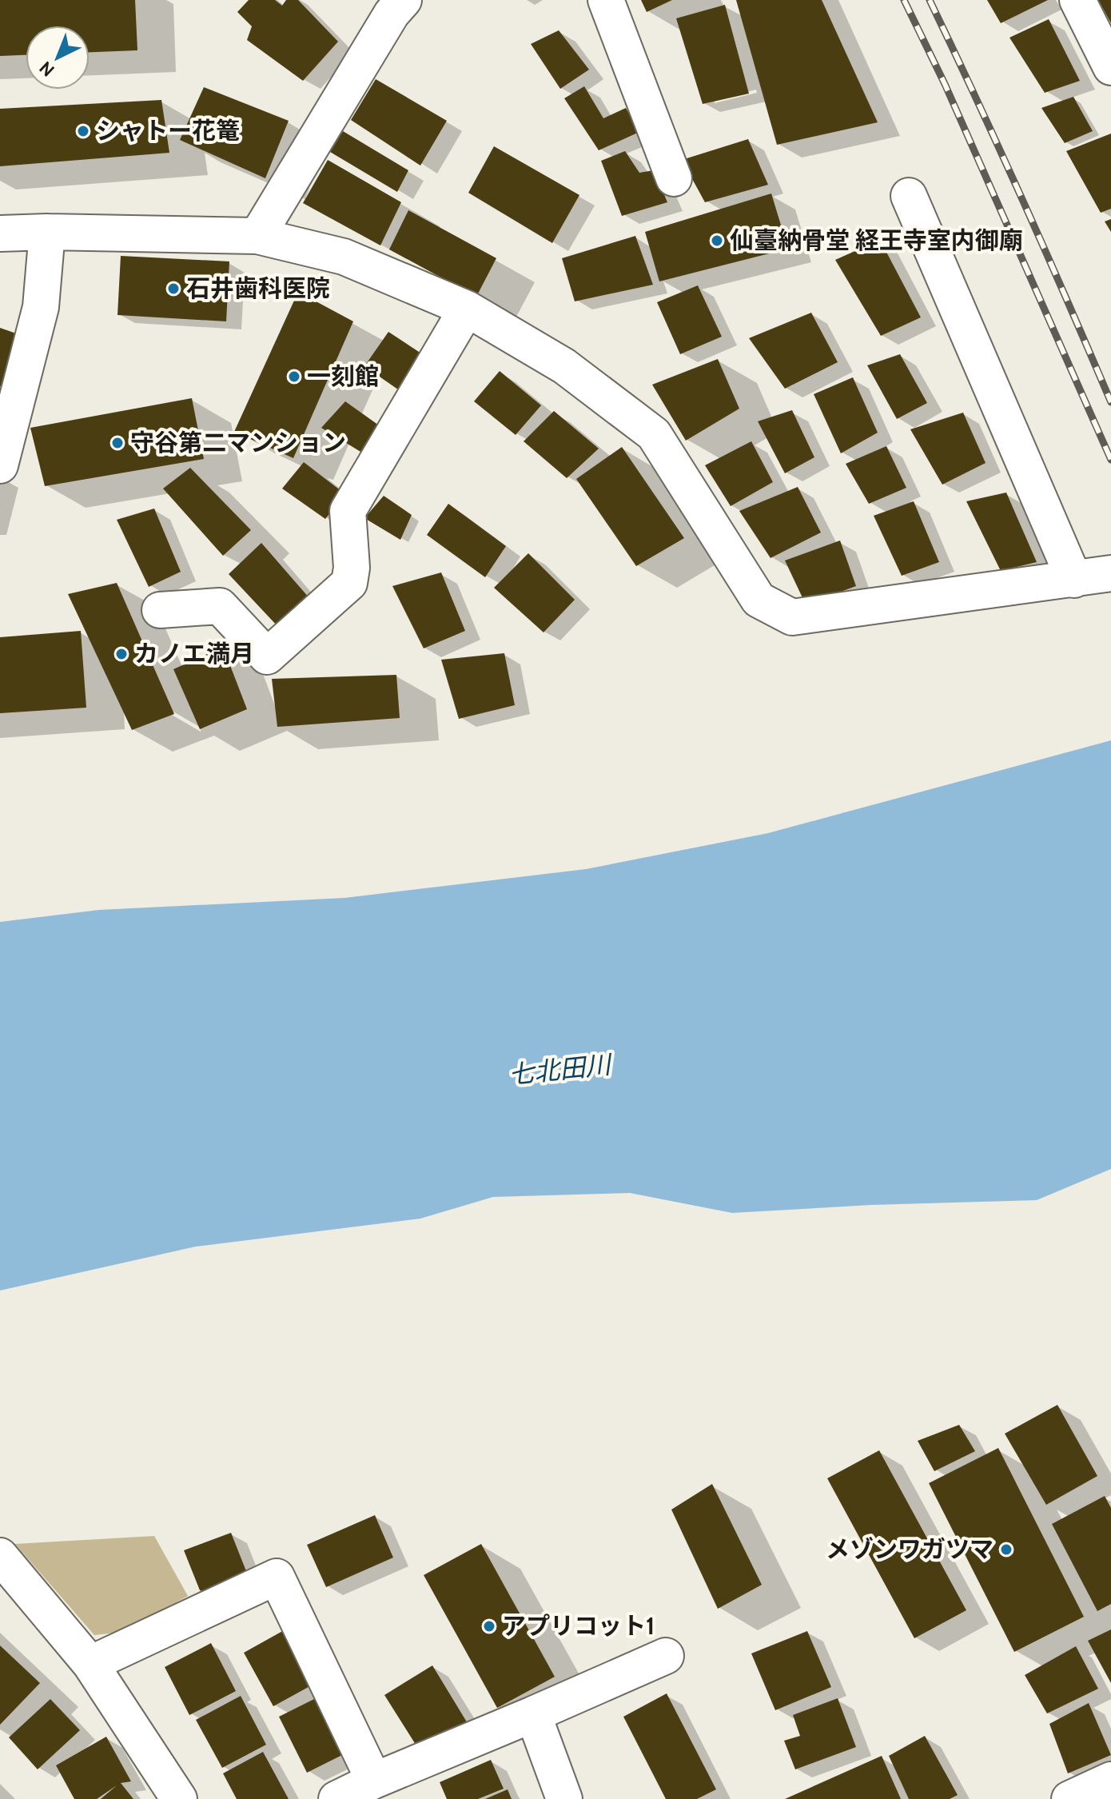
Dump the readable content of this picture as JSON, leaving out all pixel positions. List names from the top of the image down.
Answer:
{
  "water": ["七北田川"],
  "places": [
    "シャトー花篭",
    "仙臺納骨堂 経王寺室内御廟",
    "石井歯科医院",
    "一刻館",
    "守谷第二マンション",
    "カノエ満月",
    "メゾンワガツマ",
    "アプリコット1"
  ],
  "north": "bottom left"
}
